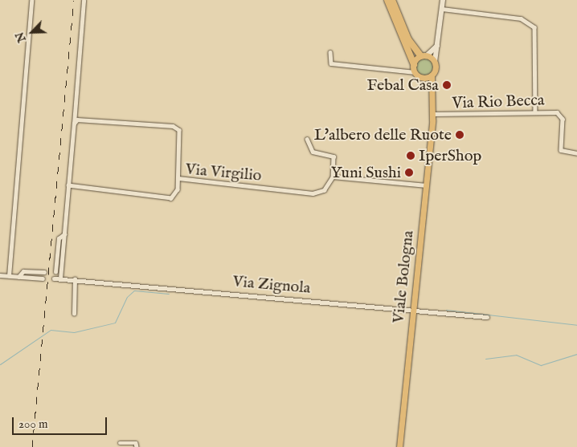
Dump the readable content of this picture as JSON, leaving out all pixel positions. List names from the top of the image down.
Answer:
{
  "streets": {
    "main road": ["Viale Bologna"],
    "street": ["Via Rio Becca", "Via Virgilio", "Via Zignola"]
  },
  "crossings": [
    ["Via Rio Becca", "Viale Bologna"],
    ["Viale Bologna", "Via Zignola"]
  ],
  "places": [
    "Febal Casa",
    "L'albero delle Ruote",
    "IperShop",
    "Yuni Sushi"
  ],
  "scale_bar": "200 m",
  "north": "bottom left"
}
